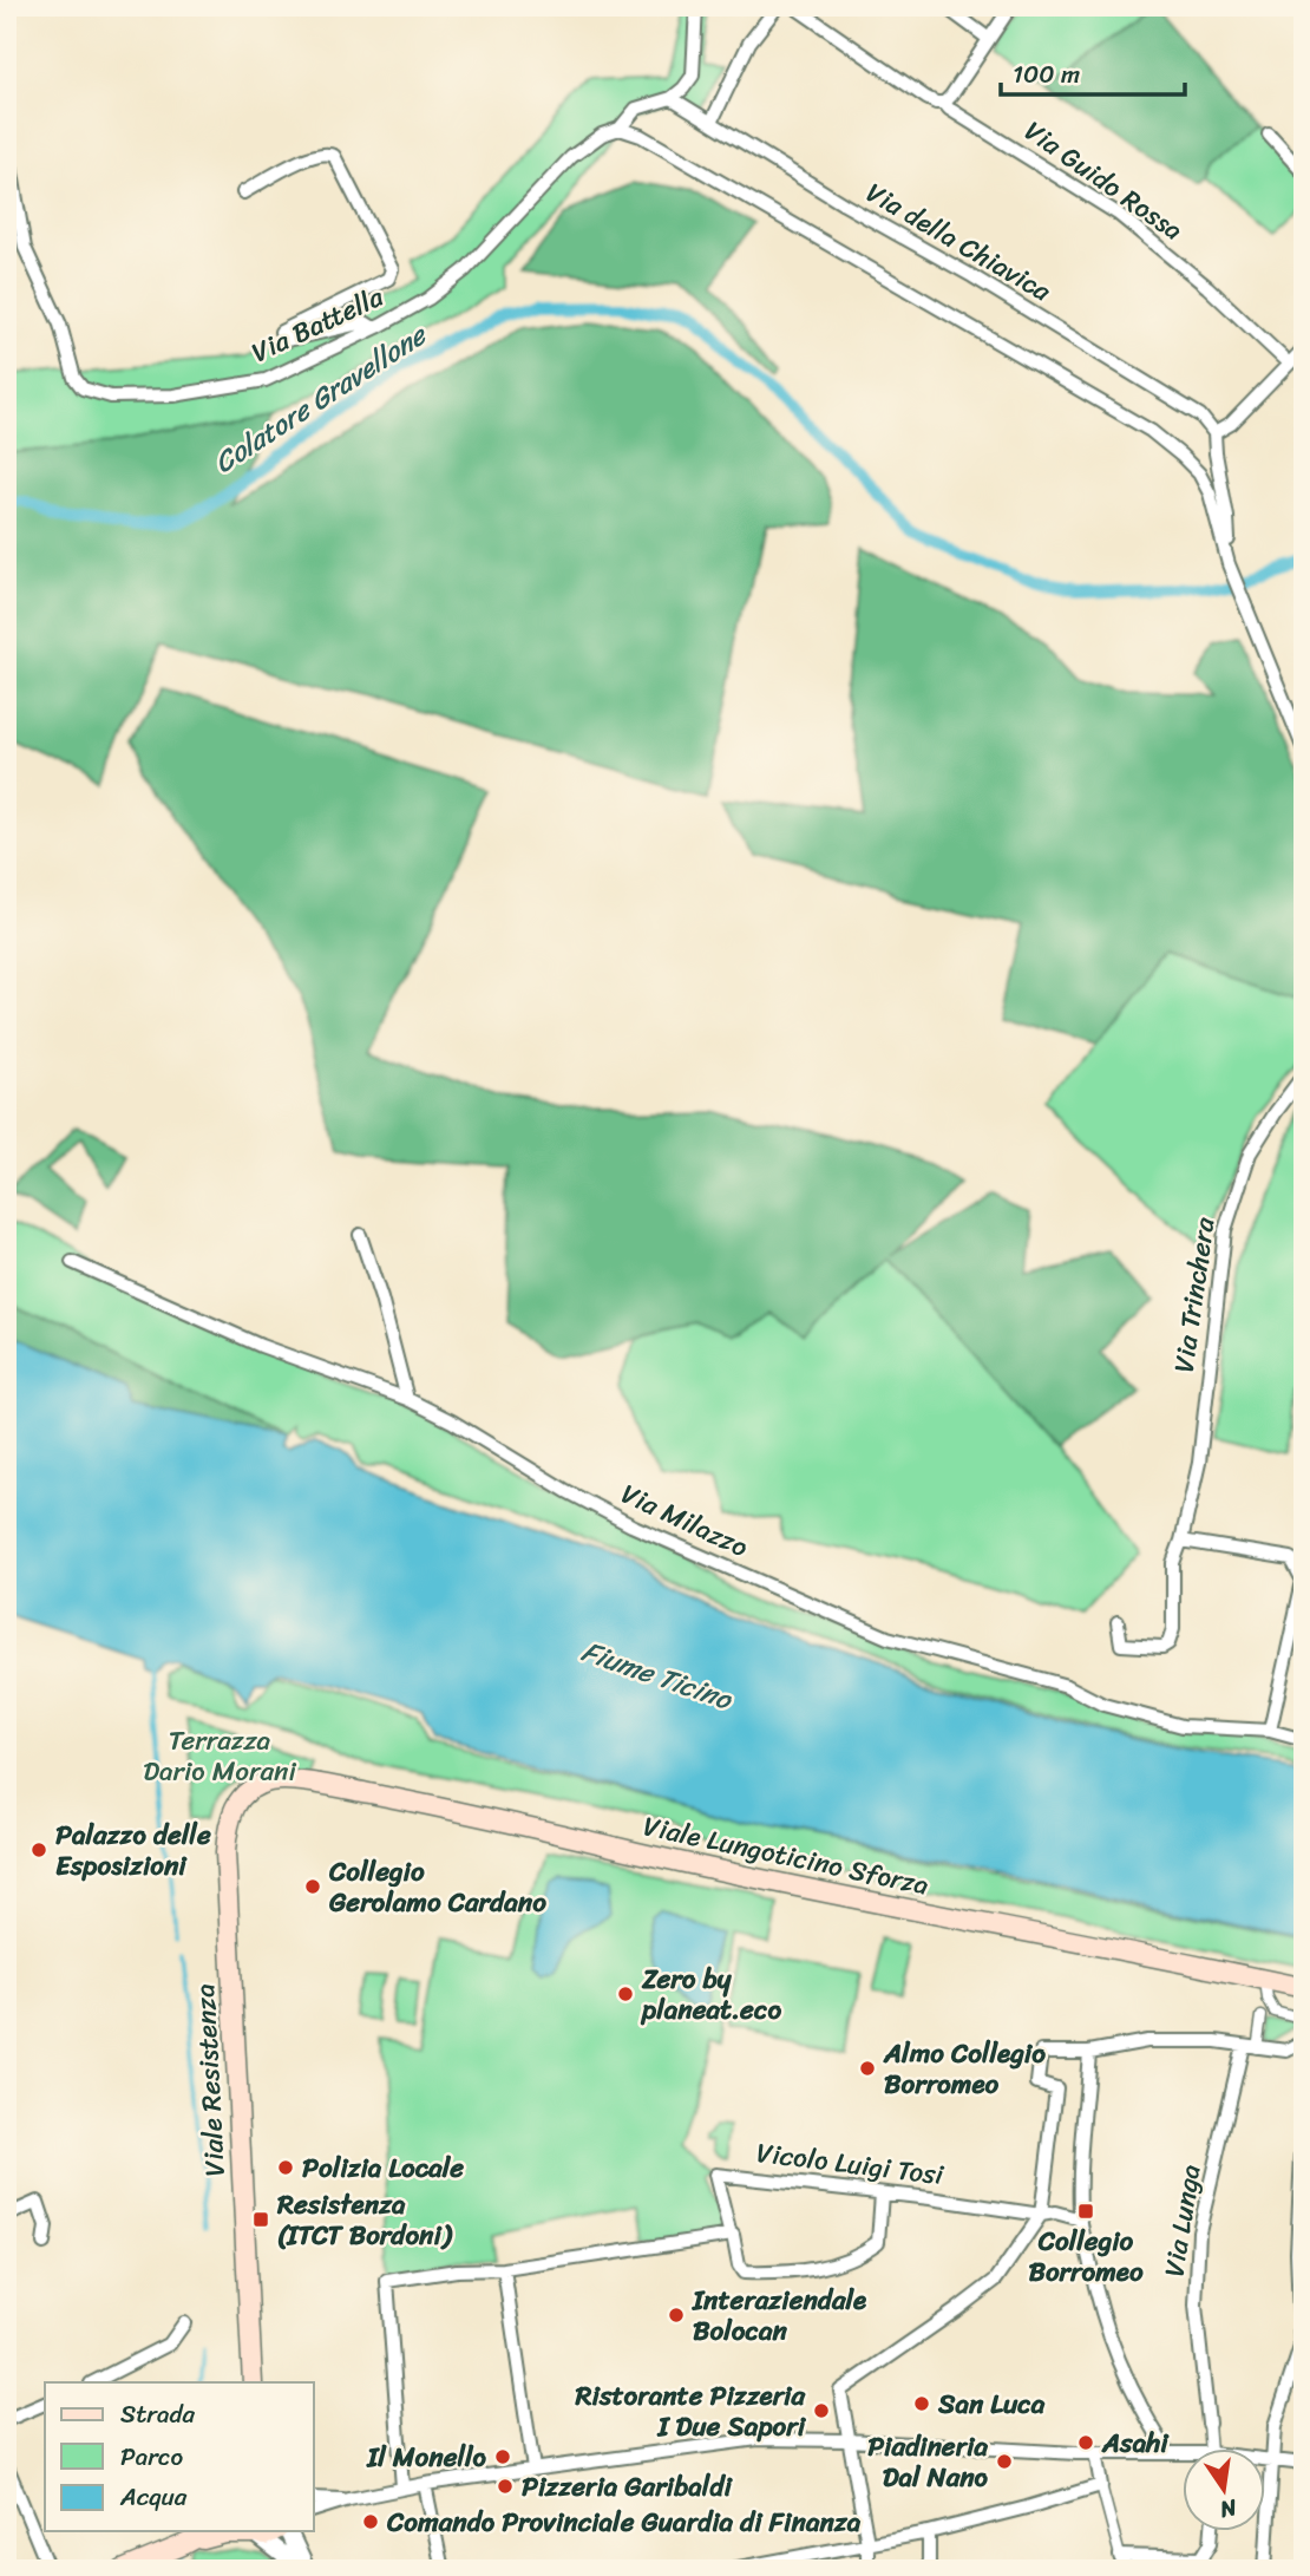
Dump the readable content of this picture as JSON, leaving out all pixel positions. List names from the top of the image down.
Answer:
{
  "streets": {
    "main road": ["Viale Lungoticino Sforza", "Viale Resistenza"],
    "street": [
      "Via Guido Rossa",
      "Via della Chiavica",
      "Via Battella",
      "Via Trinchera",
      "Via Milazzo",
      "Vicolo Luigi Tosi",
      "Via Lunga"
    ]
  },
  "crossings": [
    ["Via della Chiavica", "Via Battella"],
    ["Viale Lungoticino Sforza", "Viale Resistenza"]
  ],
  "water": ["Colatore Gravellone", "Fiume Ticino"],
  "parks": ["Terrazza Dario Morani"],
  "places": {
    "other": [
      "Palazzo delle Esposizioni",
      "Collegio Gerolamo Cardano",
      "Zero by planeat.eco",
      "Almo Collegio Borromeo",
      "Polizia Locale",
      "Interaziendale Bolocan",
      "San Luca",
      "Ristorante Pizzeria I Due Sapori",
      "Asahi",
      "Il Monello",
      "Piadineria Dal Nano",
      "Pizzeria Garibaldi",
      "Comando Provinciale Guardia di Finanza"
    ],
    "transit": ["Collegio Borromeo", "Resistenza (ITCT Bordoni)"]
  },
  "legend": ["Strada", "Parco", "Acqua"],
  "scale_bar": "100 m",
  "north": "bottom"
}
